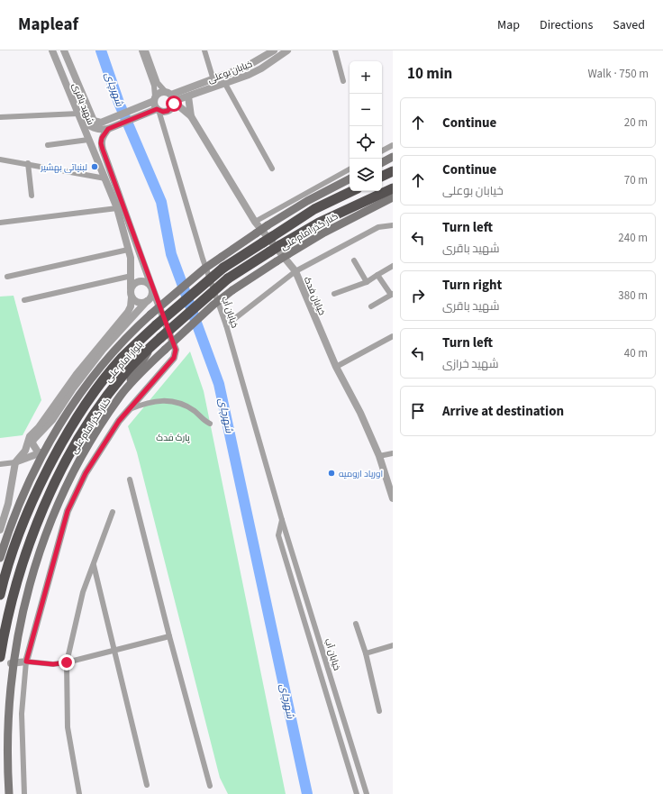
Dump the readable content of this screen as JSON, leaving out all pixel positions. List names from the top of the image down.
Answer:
{
  "streets": {
    "highway": ["بلوار امام علی"],
    "main road": ["کنار گذر امام علی"],
    "street": [
      "خیابان بوعلی",
      "شهید باقری",
      "خیابان فدک",
      "خیابان آب"
    ]
  },
  "crossings": [
    ["خیابان بوعلی", "شهید باقری"],
    ["خیابان بوعلی", "خیابان فدک"],
    ["خیابان بوعلی", "خیابان آب"],
    ["شهید باقری", "خیابان فدک"],
    ["شهید باقری", "خیابان آب"],
    ["خیابان فدک", "خیابان آب"]
  ],
  "water": ["شهرچای"],
  "parks": ["پارک فدک"],
  "places": ["لبنیاتی بهشیر", "اوریاد ارومیه"],
  "page": {
    "header": "Mapleaf",
    "nav": ["Map", "Directions", "Saved"],
    "heading": ["10 min", "Walk · 750 m"],
    "map_buttons": ["+", "−"],
    "list": [
      ["Continue", "20 m"],
      ["Continue", "خیابان بوعلی", "70 m"],
      ["Turn left", "شهید باقری", "240 m"],
      ["Turn right", "شهید باقری", "380 m"],
      ["Turn left", "شهید خرازی", "40 m"],
      "Arrive at destination"
    ]
  }
}
